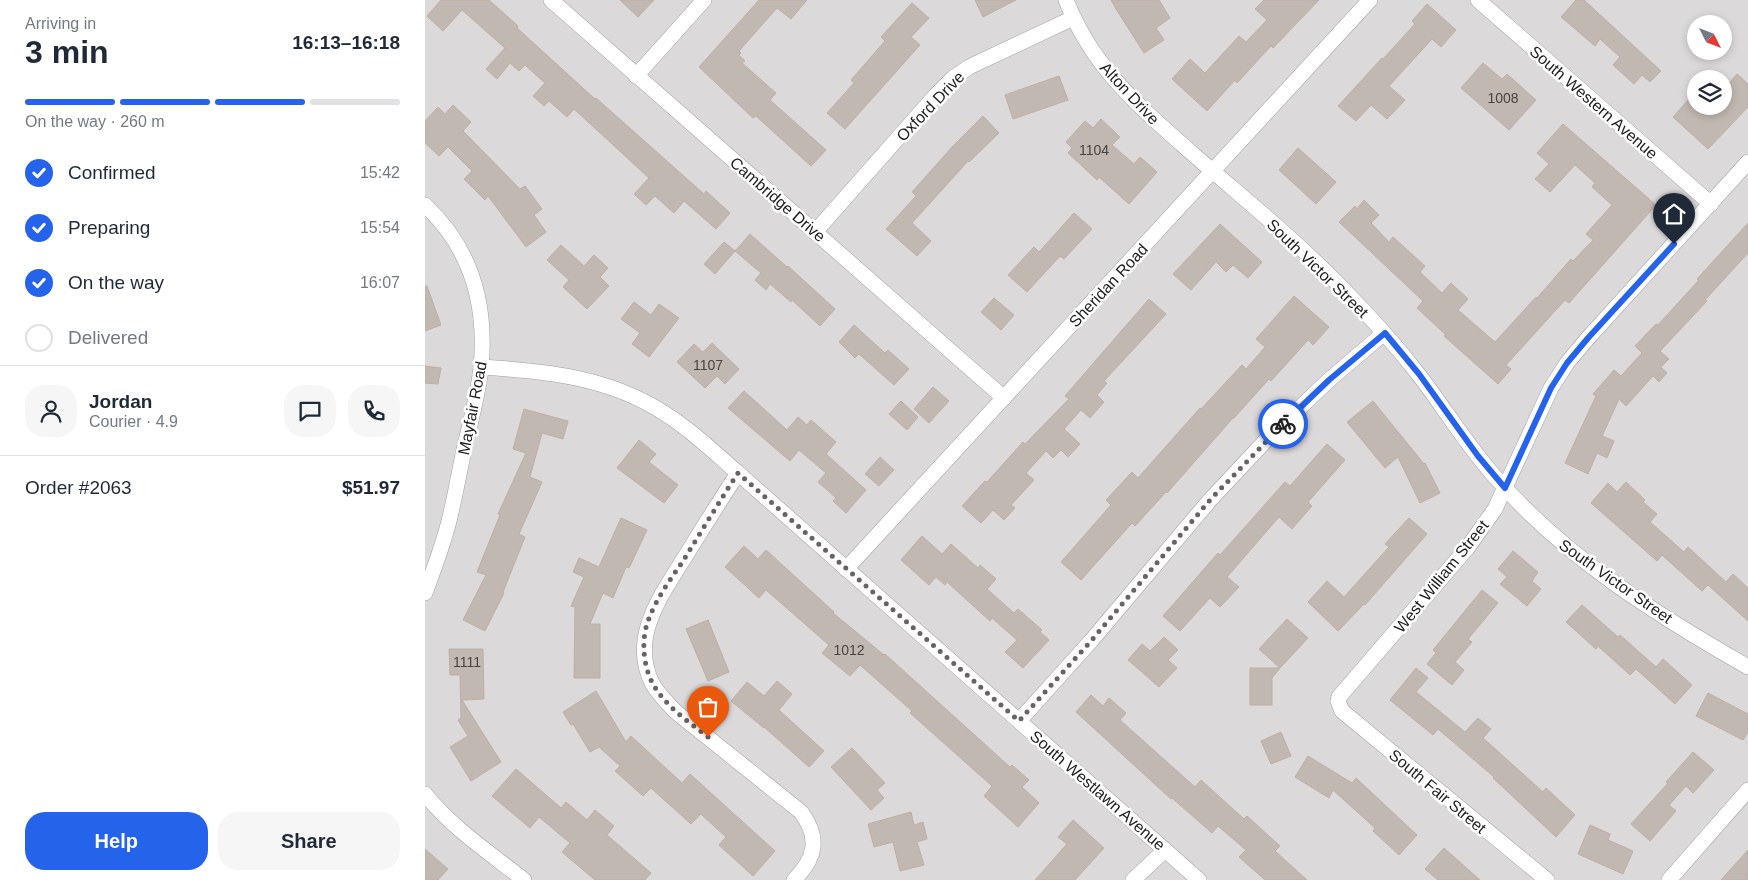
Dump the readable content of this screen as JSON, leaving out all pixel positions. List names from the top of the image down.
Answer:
{
  "streets": {
    "street": [
      "Alton Drive",
      "South Western Avenue",
      "Oxford Drive",
      "Cambridge Drive",
      "South Victor Street",
      "Sheridan Road",
      "Mayfair Road",
      "West William Street",
      "South Westlawn Avenue",
      "South Fair Street"
    ]
  },
  "crossings": [
    ["Alton Drive", "Oxford Drive"],
    ["Alton Drive", "South Victor Street"],
    ["Alton Drive", "Sheridan Road"],
    ["South Western Avenue", "West William Street"],
    ["Oxford Drive", "Cambridge Drive"],
    ["Cambridge Drive", "Sheridan Road"],
    ["South Victor Street", "Sheridan Road"],
    ["South Victor Street", "West William Street"],
    ["Sheridan Road", "South Westlawn Avenue"],
    ["Mayfair Road", "South Westlawn Avenue"],
    ["West William Street", "South Fair Street"]
  ],
  "house_numbers": [
    "1008",
    "1104",
    "1107",
    "1012",
    "1111"
  ],
  "north": "bottom right",
  "page": {
    "heading": ["3 min", "Arriving in", "16:13–16:18"],
    "panel": [
      "Jordan",
      "Courier · 4.9",
      "Order #2063",
      "$51.97"
    ],
    "bar": "On the way · 260 m",
    "list": [
      ["Confirmed", "15:42"],
      ["Preparing", "15:54"],
      ["On the way", "16:07"],
      "Delivered"
    ],
    "buttons": ["Help", "Share"]
  }
}
